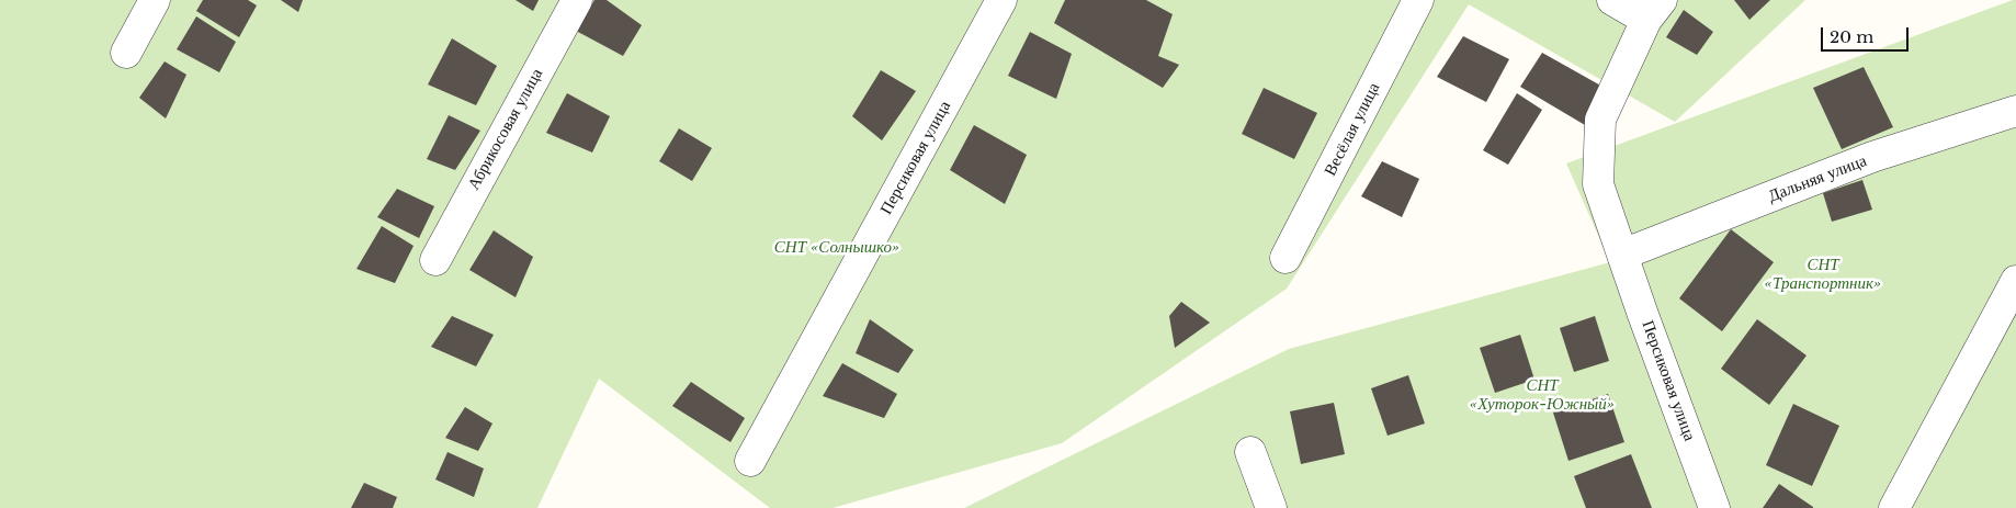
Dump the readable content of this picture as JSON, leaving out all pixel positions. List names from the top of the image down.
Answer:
{
  "streets": {
    "street": [
      "Абрикосовая улица",
      "Весёлая улица",
      "Персиковая улица",
      "Дальняя улица"
    ]
  },
  "crossings": [
    ["Персиковая улица", "Дальняя улица"]
  ],
  "parks": ["СНТ «Солнышко»", "СНТ «Транспортник»", "СНТ «Хуторок-Южный»"],
  "scale_bar": "20 m"
}
